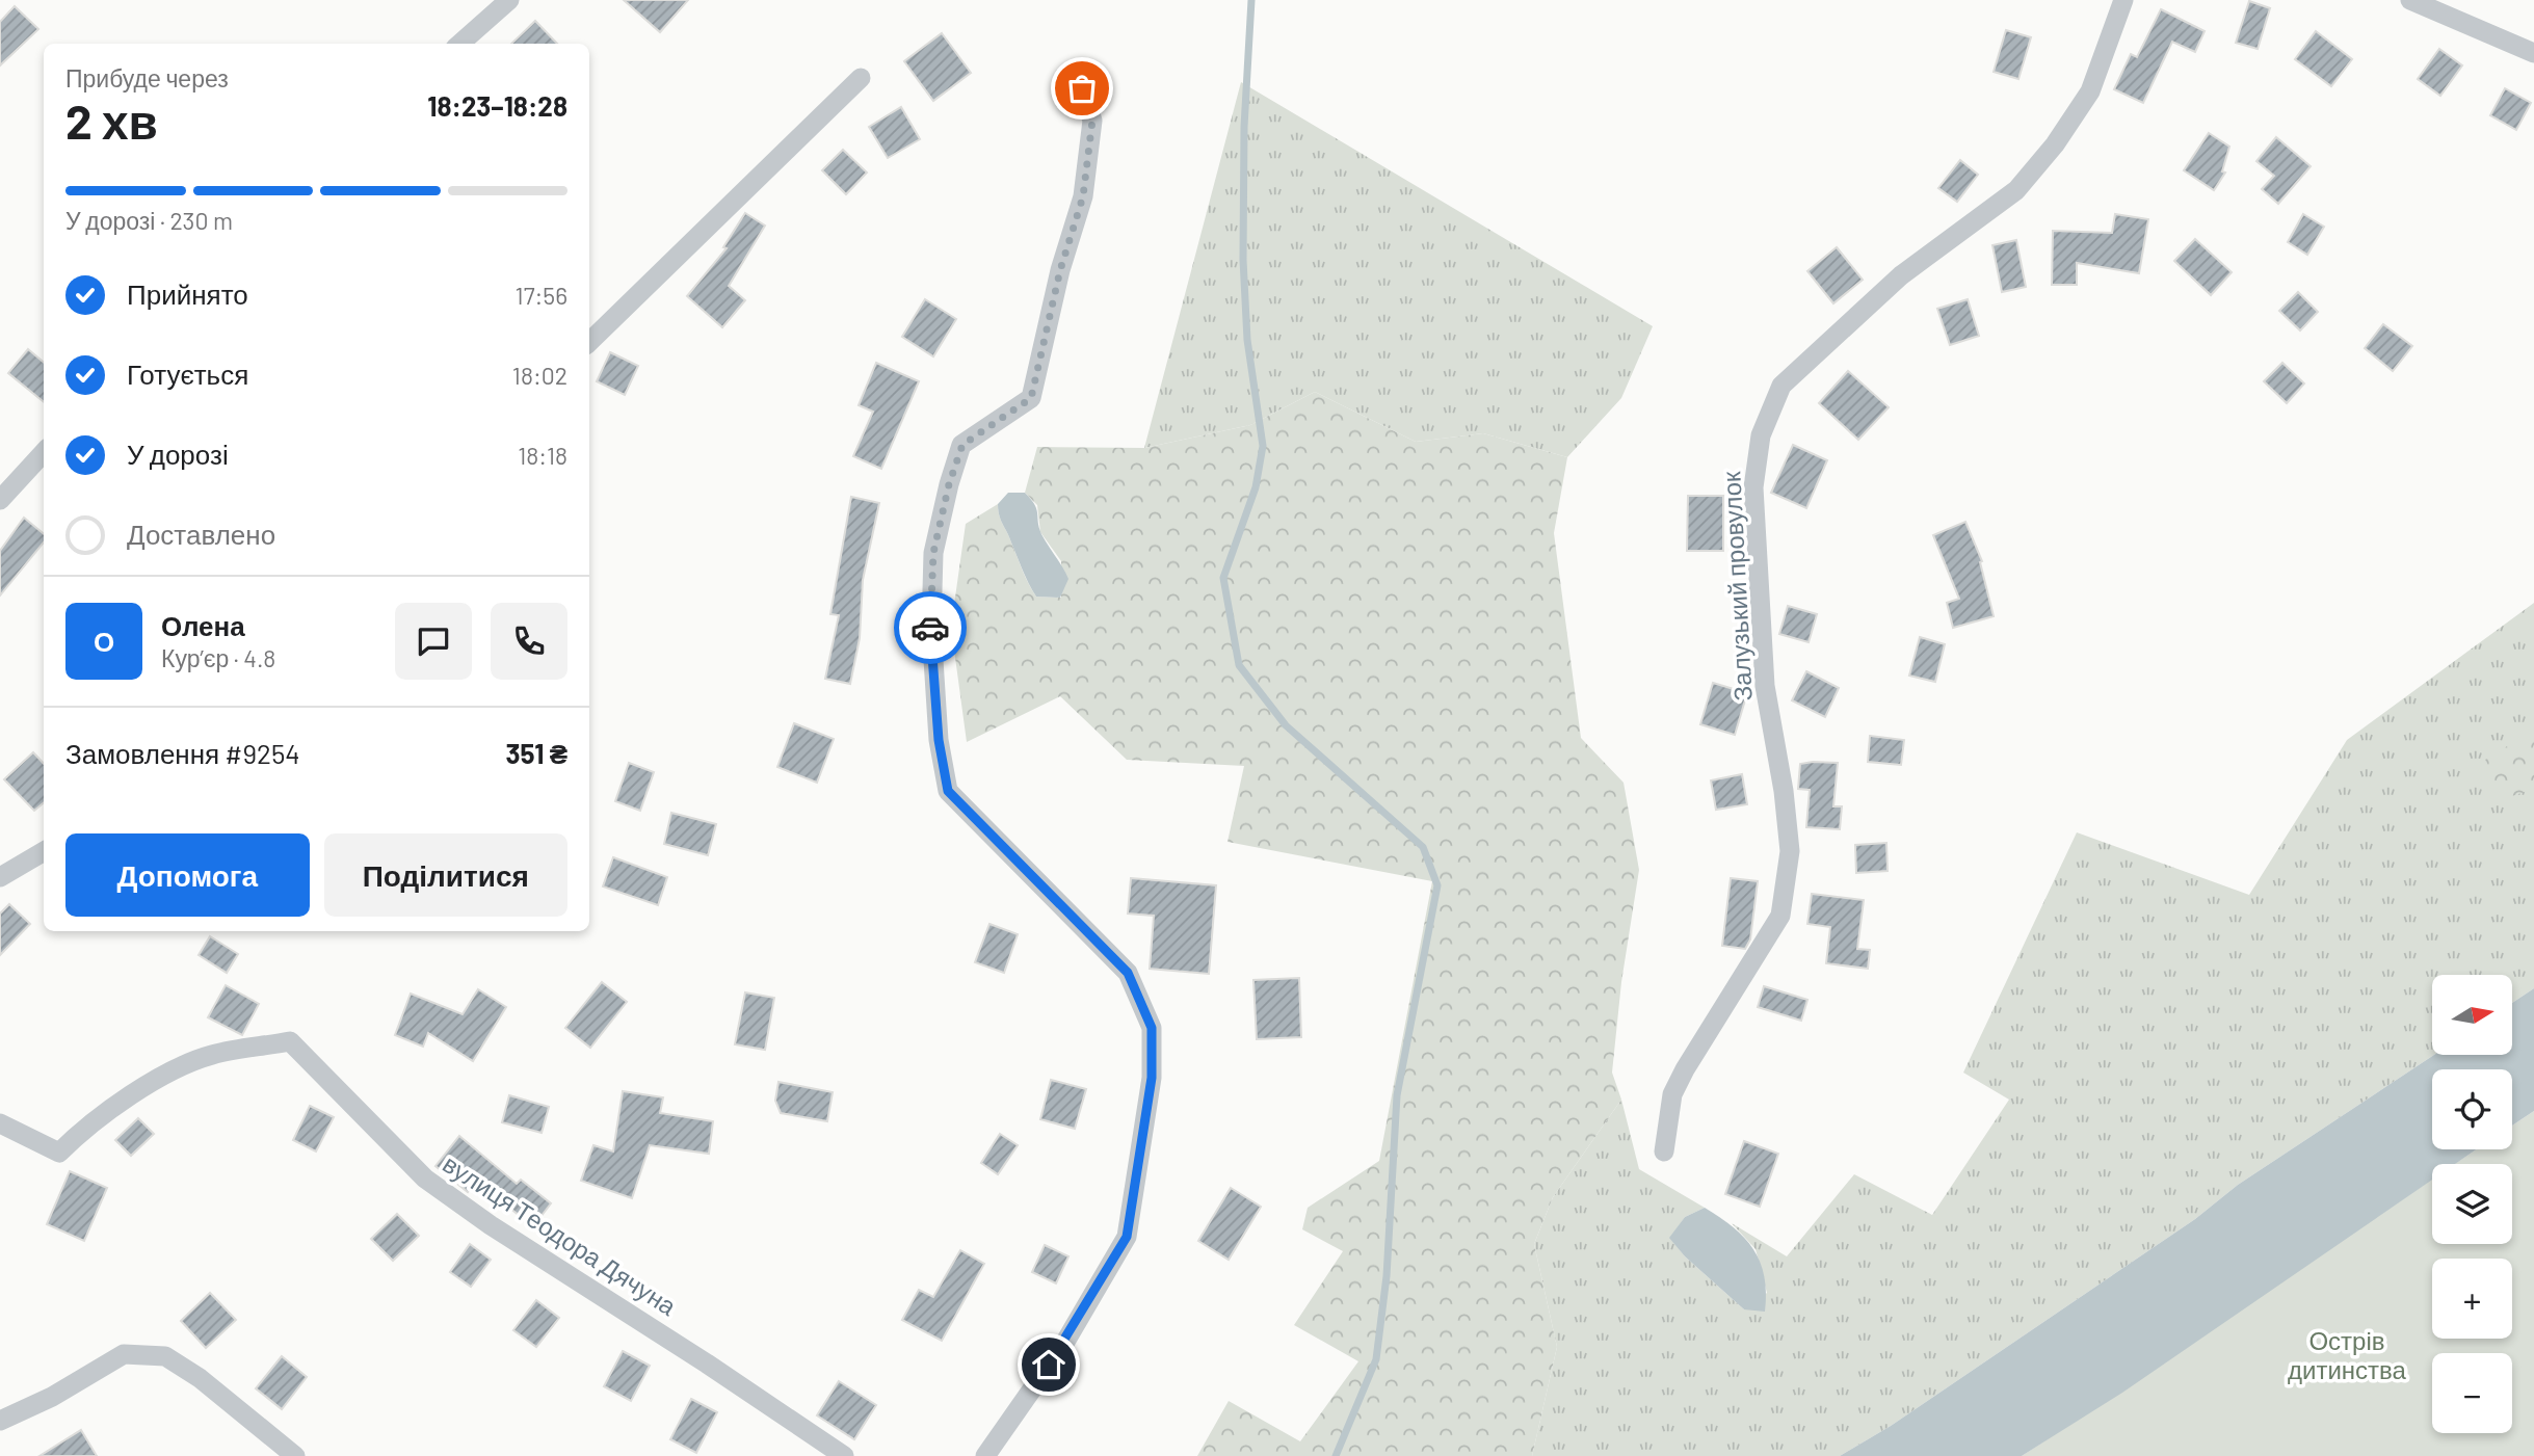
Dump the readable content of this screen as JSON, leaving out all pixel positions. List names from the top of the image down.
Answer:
{
  "streets": {
    "street": ["Залузький провулок", "вулиця Теодора Дячуна"]
  },
  "parks": ["Острів дитинства"],
  "north": "right",
  "page": {
    "heading": ["2 хв", "Прибуде через", "18:23–18:28"],
    "panel": [
      "Олена",
      "Кур’єр · 4.8",
      "Замовлення #9254",
      "351 ₴"
    ],
    "bar": "У дорозі · 230 m",
    "list": [
      ["Прийнято", "17:56"],
      ["Готується", "18:02"],
      ["У дорозі", "18:18"],
      "Доставлено"
    ],
    "round": "О",
    "buttons": ["Допомога", "Поділитися"],
    "map_buttons": ["+", "−"]
  }
}
